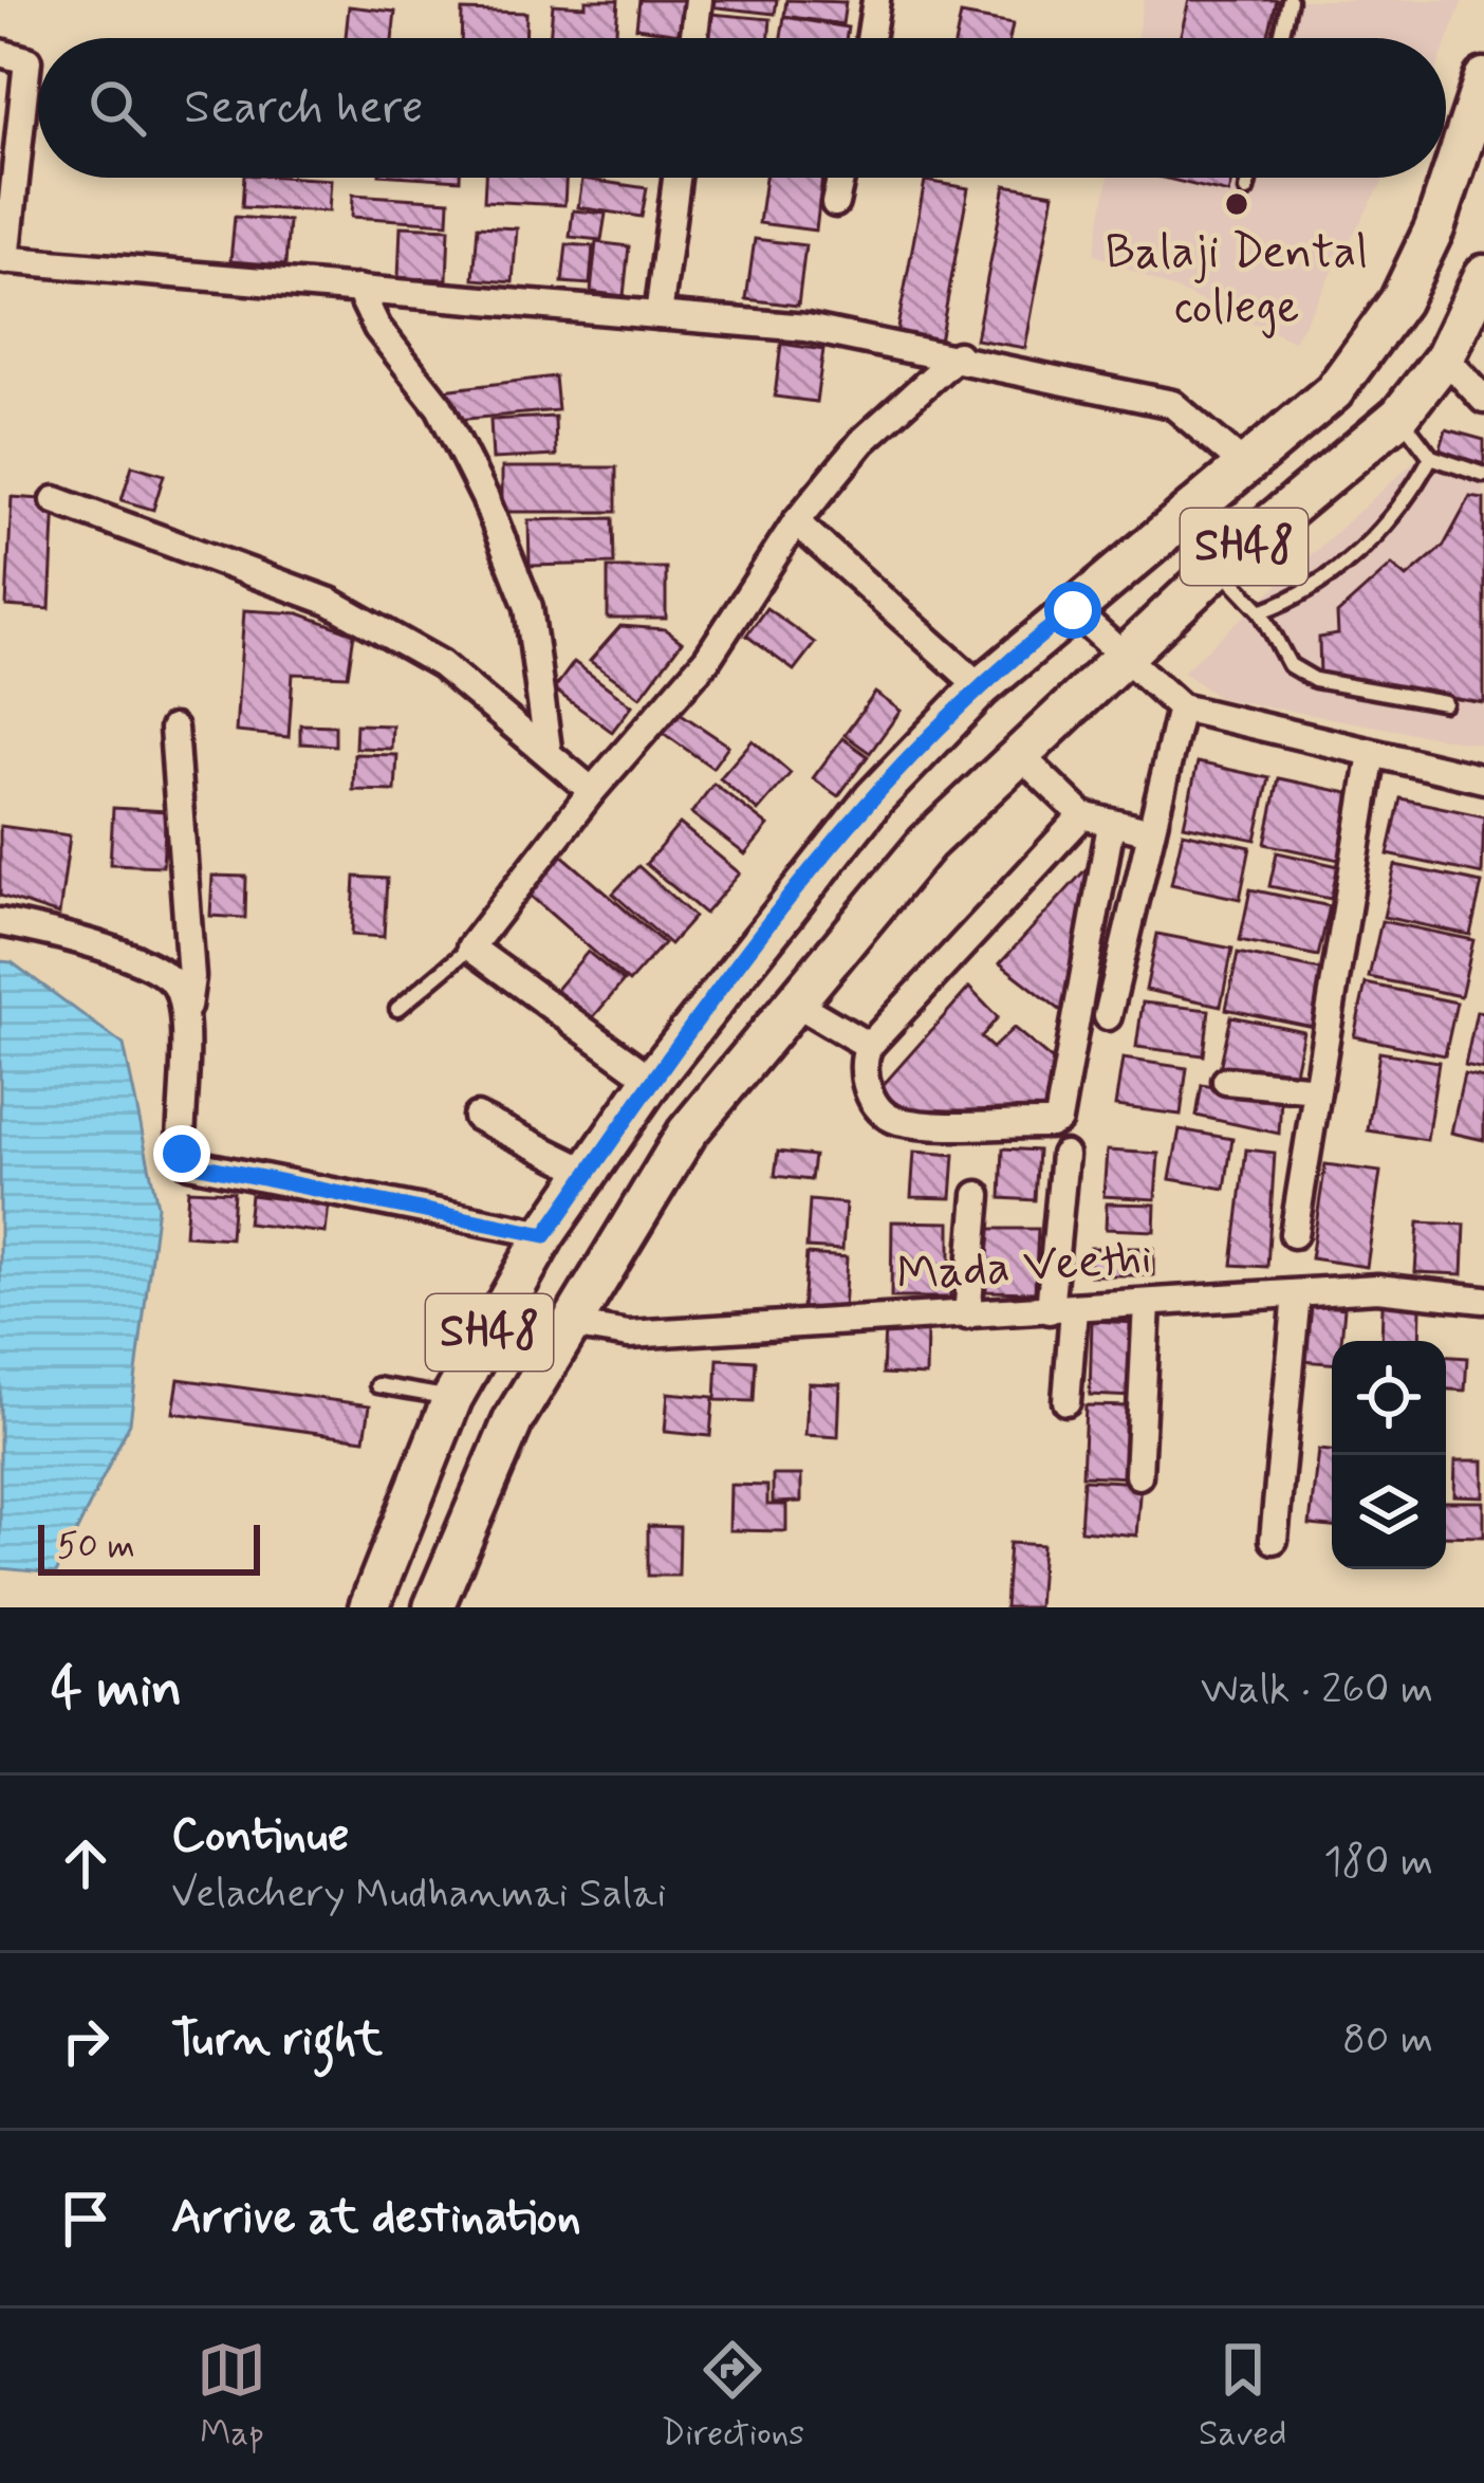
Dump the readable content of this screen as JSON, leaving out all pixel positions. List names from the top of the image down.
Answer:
{
  "streets": {
    "main road": ["SH48"],
    "street": ["Mada Veethi"]
  },
  "crossings": [
    ["SH48", "Mada Veethi"]
  ],
  "places": ["Balaji Dental college"],
  "scale_bar": "50 m",
  "page": {
    "search": "Search here",
    "scale": "50 m",
    "heading": ["4 min", "Walk · 260 m"],
    "list": [
      ["Continue", "Velachery Mudhanmai Salai", "180 m"],
      ["Turn right", "80 m"],
      "Arrive at destination"
    ],
    "nav": ["Map", "Directions", "Saved"]
  }
}
